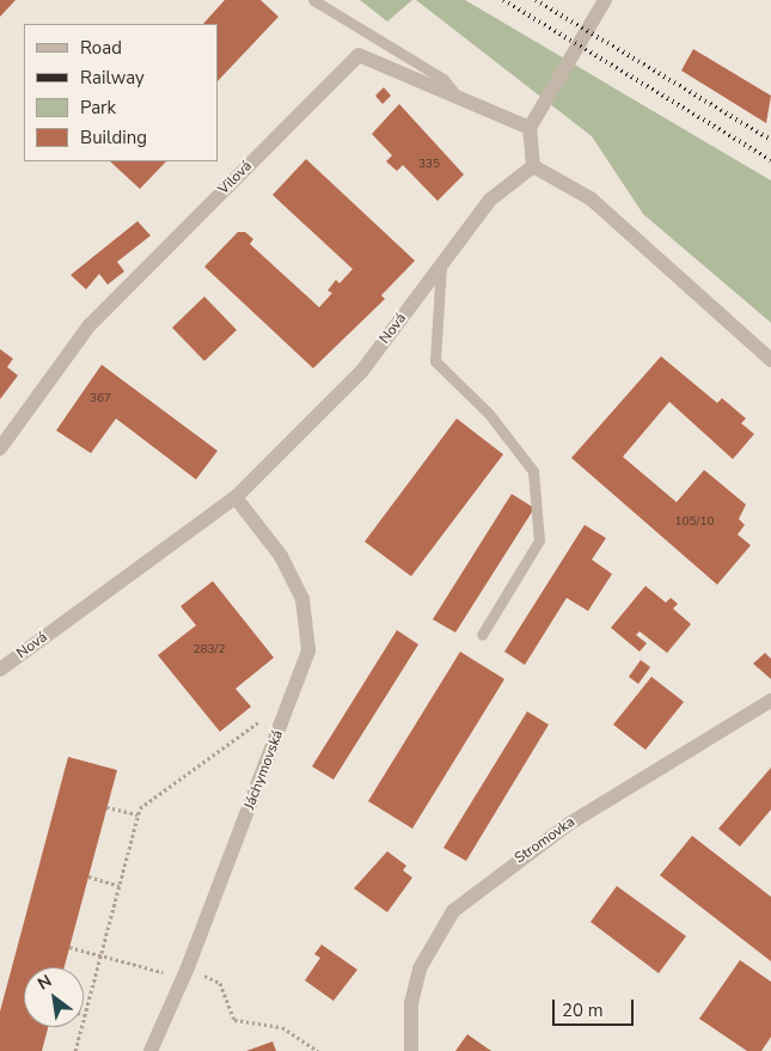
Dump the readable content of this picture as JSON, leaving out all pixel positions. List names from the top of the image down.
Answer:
{
  "streets": {
    "street": [
      "Vilová",
      "Nová",
      "Jáchymovská",
      "Stromovka"
    ]
  },
  "crossings": [
    ["Nová", "Jáchymovská"]
  ],
  "house_numbers": [
    "335",
    "367",
    "105/10",
    "283/2"
  ],
  "legend": [
    "Road",
    "Railway",
    "Park",
    "Building"
  ],
  "scale_bar": "20 m",
  "north": "top left"
}
